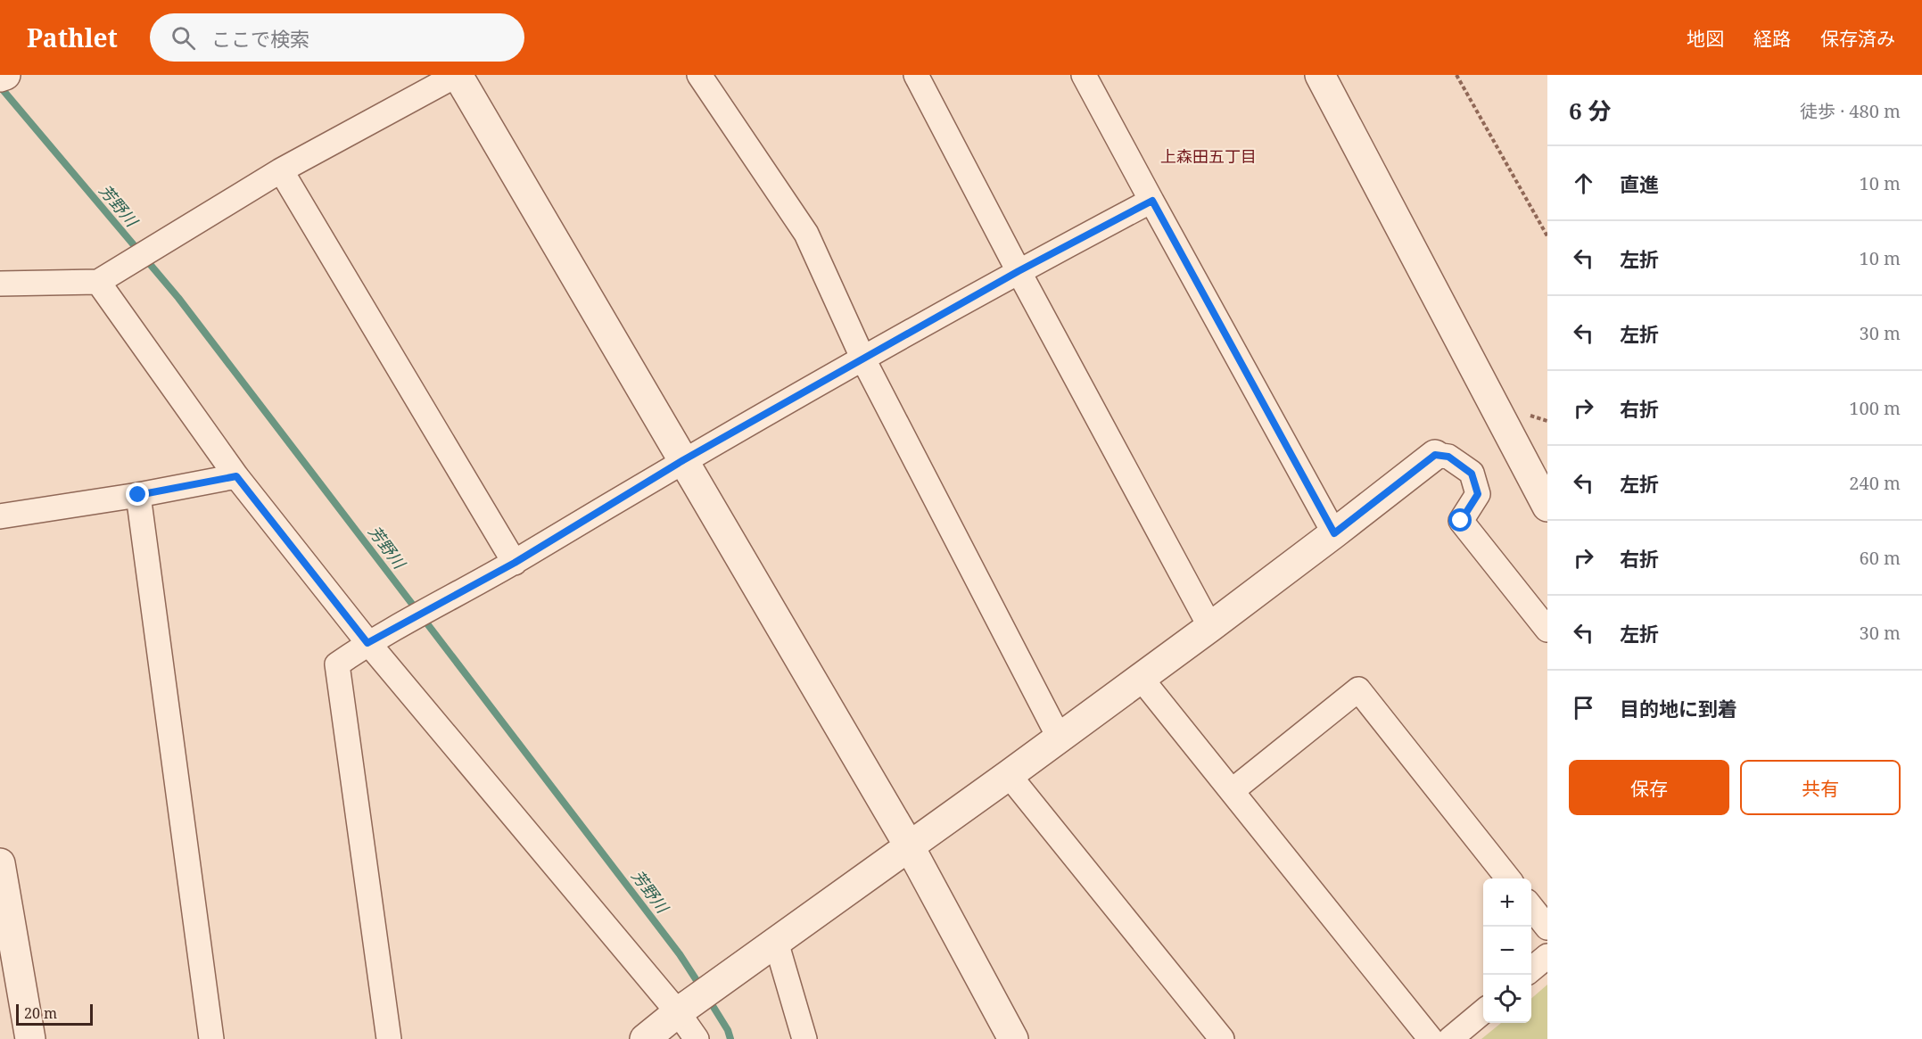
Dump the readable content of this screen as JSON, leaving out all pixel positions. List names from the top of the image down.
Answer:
{
  "districts": ["上森田五丁目"],
  "water": ["芳野川"],
  "scale_bar": "20 m",
  "page": {
    "header": "Pathlet",
    "search": "ここで検索",
    "nav": ["地図", "経路", "保存済み"],
    "heading": ["6 分", "徒歩 · 480 m"],
    "list": [
      ["直進", "10 m"],
      ["左折", "10 m"],
      ["左折", "30 m"],
      ["右折", "100 m"],
      ["左折", "240 m"],
      ["右折", "60 m"],
      ["左折", "30 m"],
      "目的地に到着"
    ],
    "buttons": ["保存", "共有"],
    "map_buttons": ["+", "−"],
    "scale": "20 m"
  }
}
